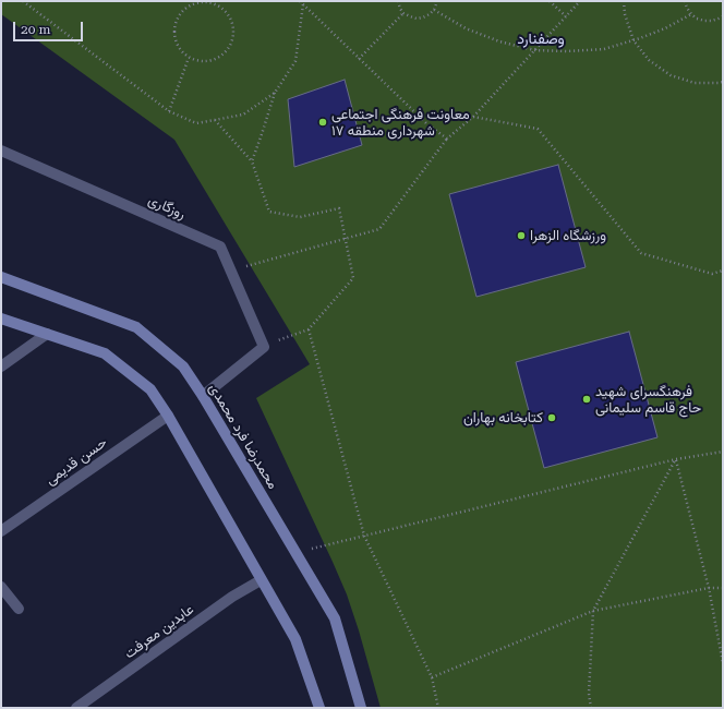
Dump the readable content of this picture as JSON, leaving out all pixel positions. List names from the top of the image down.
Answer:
{
  "streets": {
    "main road": ["محمدرضا فرد محمدی"],
    "street": ["روزگاری", "حسن قدیمی", "عابدین معرفت"]
  },
  "districts": ["وصفنارد"],
  "places": [
    "معاونت فرهنگی اجتماعی شهرداری منطقه ۱۷",
    "ورزشگاه الزهرا",
    "فرهنگسرای شهید حاج قاسم سلیمانی",
    "کتابخانه بهاران"
  ],
  "scale_bar": "20 m"
}
